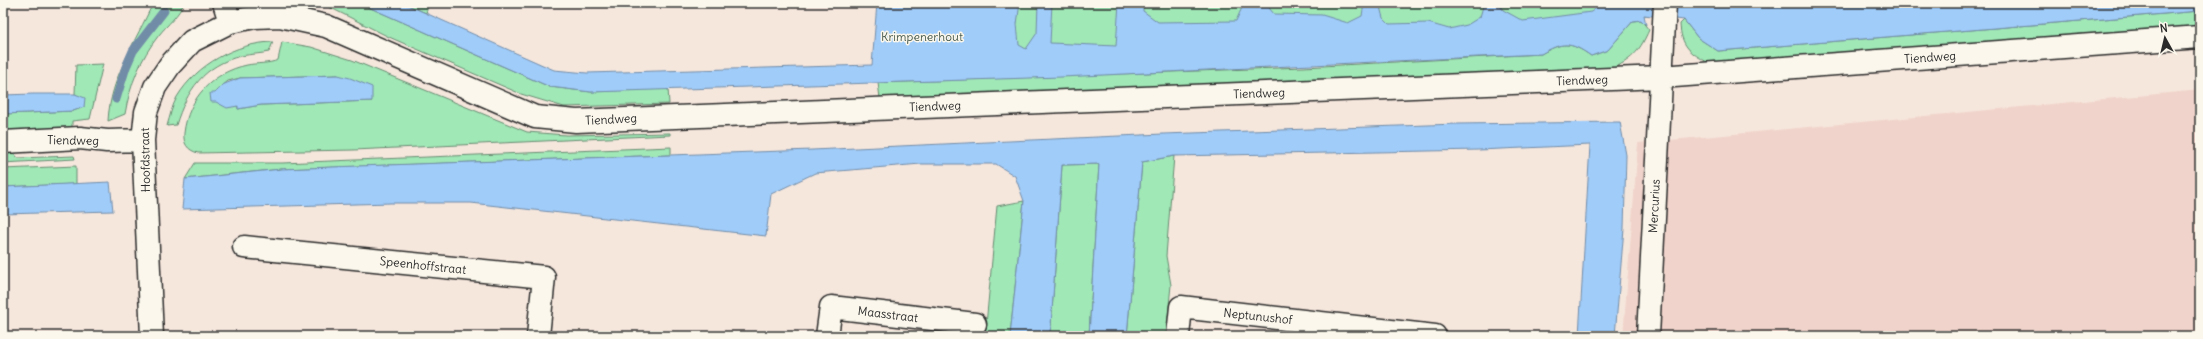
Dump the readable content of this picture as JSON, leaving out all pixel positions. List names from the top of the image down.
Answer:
{
  "streets": {
    "street": [
      "Tiendweg",
      "Hoofdstraat",
      "Mercurius",
      "Speenhoffstraat",
      "Maasstraat",
      "Neptunushof"
    ]
  },
  "crossings": [
    ["Tiendweg", "Hoofdstraat"],
    ["Tiendweg", "Mercurius"]
  ],
  "parks": ["Krimpenerhout"],
  "north": "top"
}
